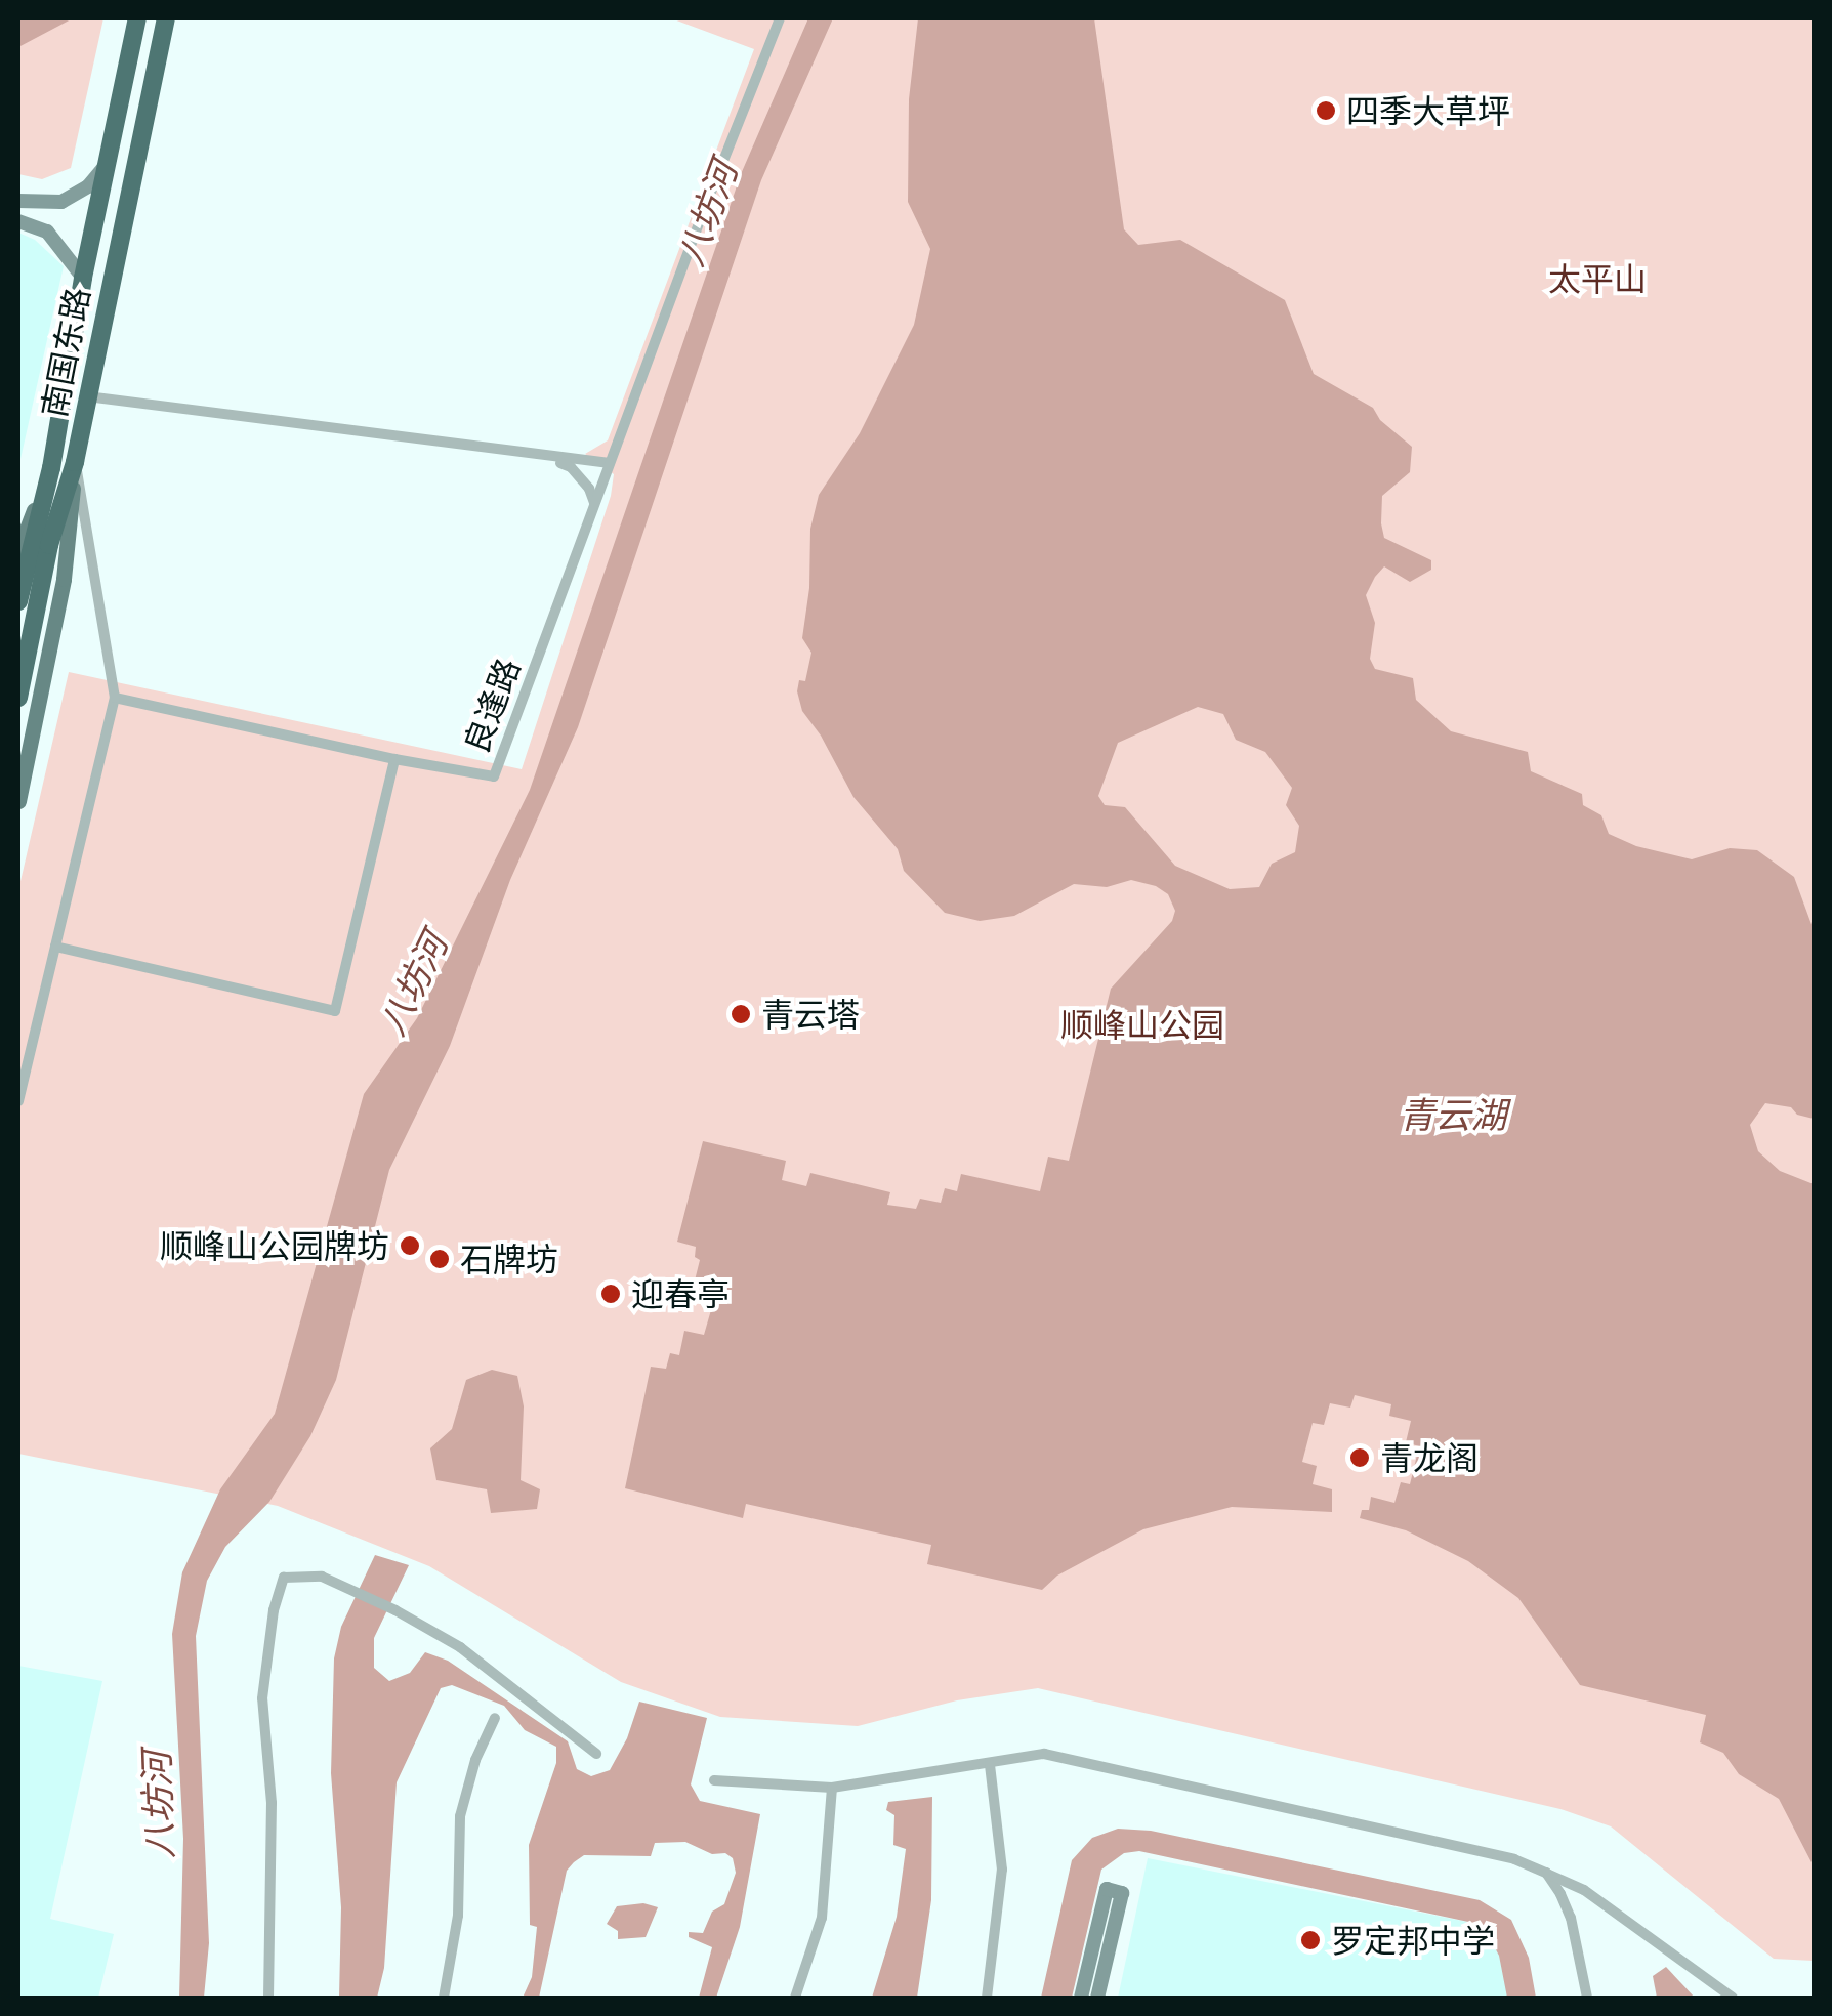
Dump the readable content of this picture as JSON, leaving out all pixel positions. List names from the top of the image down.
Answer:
{
  "streets": {
    "highway": ["南国东路"],
    "street": ["良逢路"]
  },
  "water": ["八坊河", "青云湖"],
  "parks": ["太平山", "顺峰山公园"],
  "places": [
    "四季大草坪",
    "青云塔",
    "顺峰山公园牌坊",
    "石牌坊",
    "迎春亭",
    "青龙阁",
    "罗定邦中学"
  ]
}
